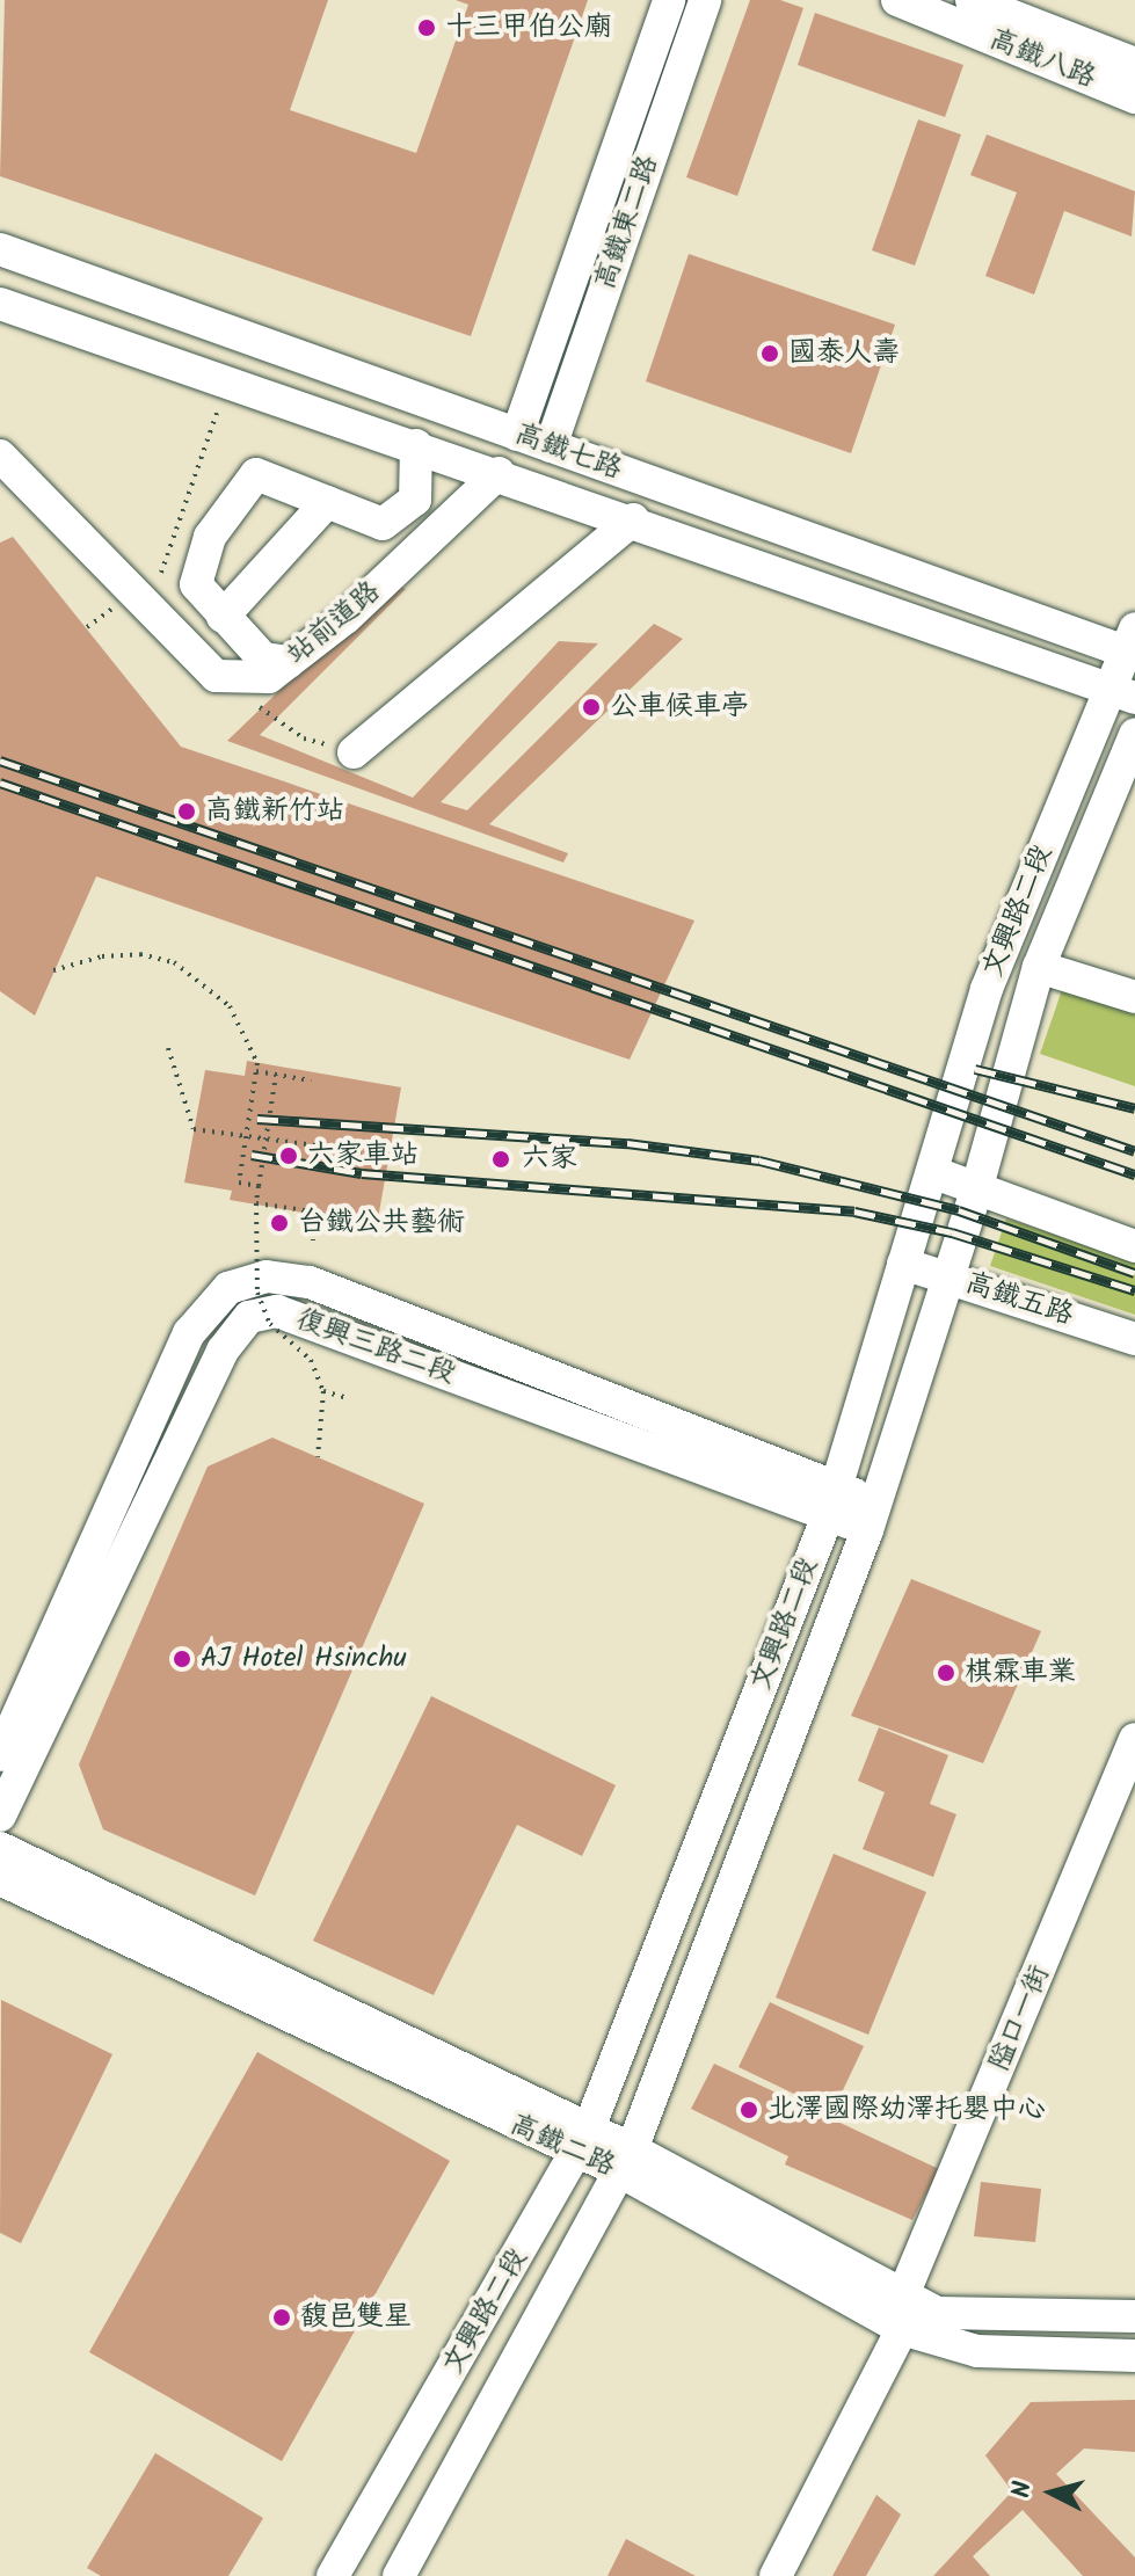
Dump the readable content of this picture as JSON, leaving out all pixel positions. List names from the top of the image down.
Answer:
{
  "streets": {
    "street": [
      "高鐵八路",
      "高鐵東二路",
      "高鐵七路",
      "站前道路",
      "文興路二段",
      "高鐵五路",
      "復興三路二段",
      "隘口一街",
      "高鐵二路"
    ]
  },
  "crossings": [
    ["高鐵東二路", "高鐵七路"],
    ["高鐵七路", "站前道路"],
    ["高鐵七路", "文興路二段"],
    ["文興路二段", "高鐵五路"],
    ["文興路二段", "復興三路二段"],
    ["文興路二段", "高鐵二路"],
    ["隘口一街", "高鐵二路"]
  ],
  "places": [
    "十三甲伯公廟",
    "國泰人壽",
    "公車候車亭",
    "高鐵新竹站",
    "六家車站",
    "六家",
    "台鐵公共藝術",
    "AJ Hotel Hsinchu",
    "棋霖車業",
    "北澤國際幼澤托嬰中心",
    "馥邑雙星"
  ],
  "north": "left"
}
